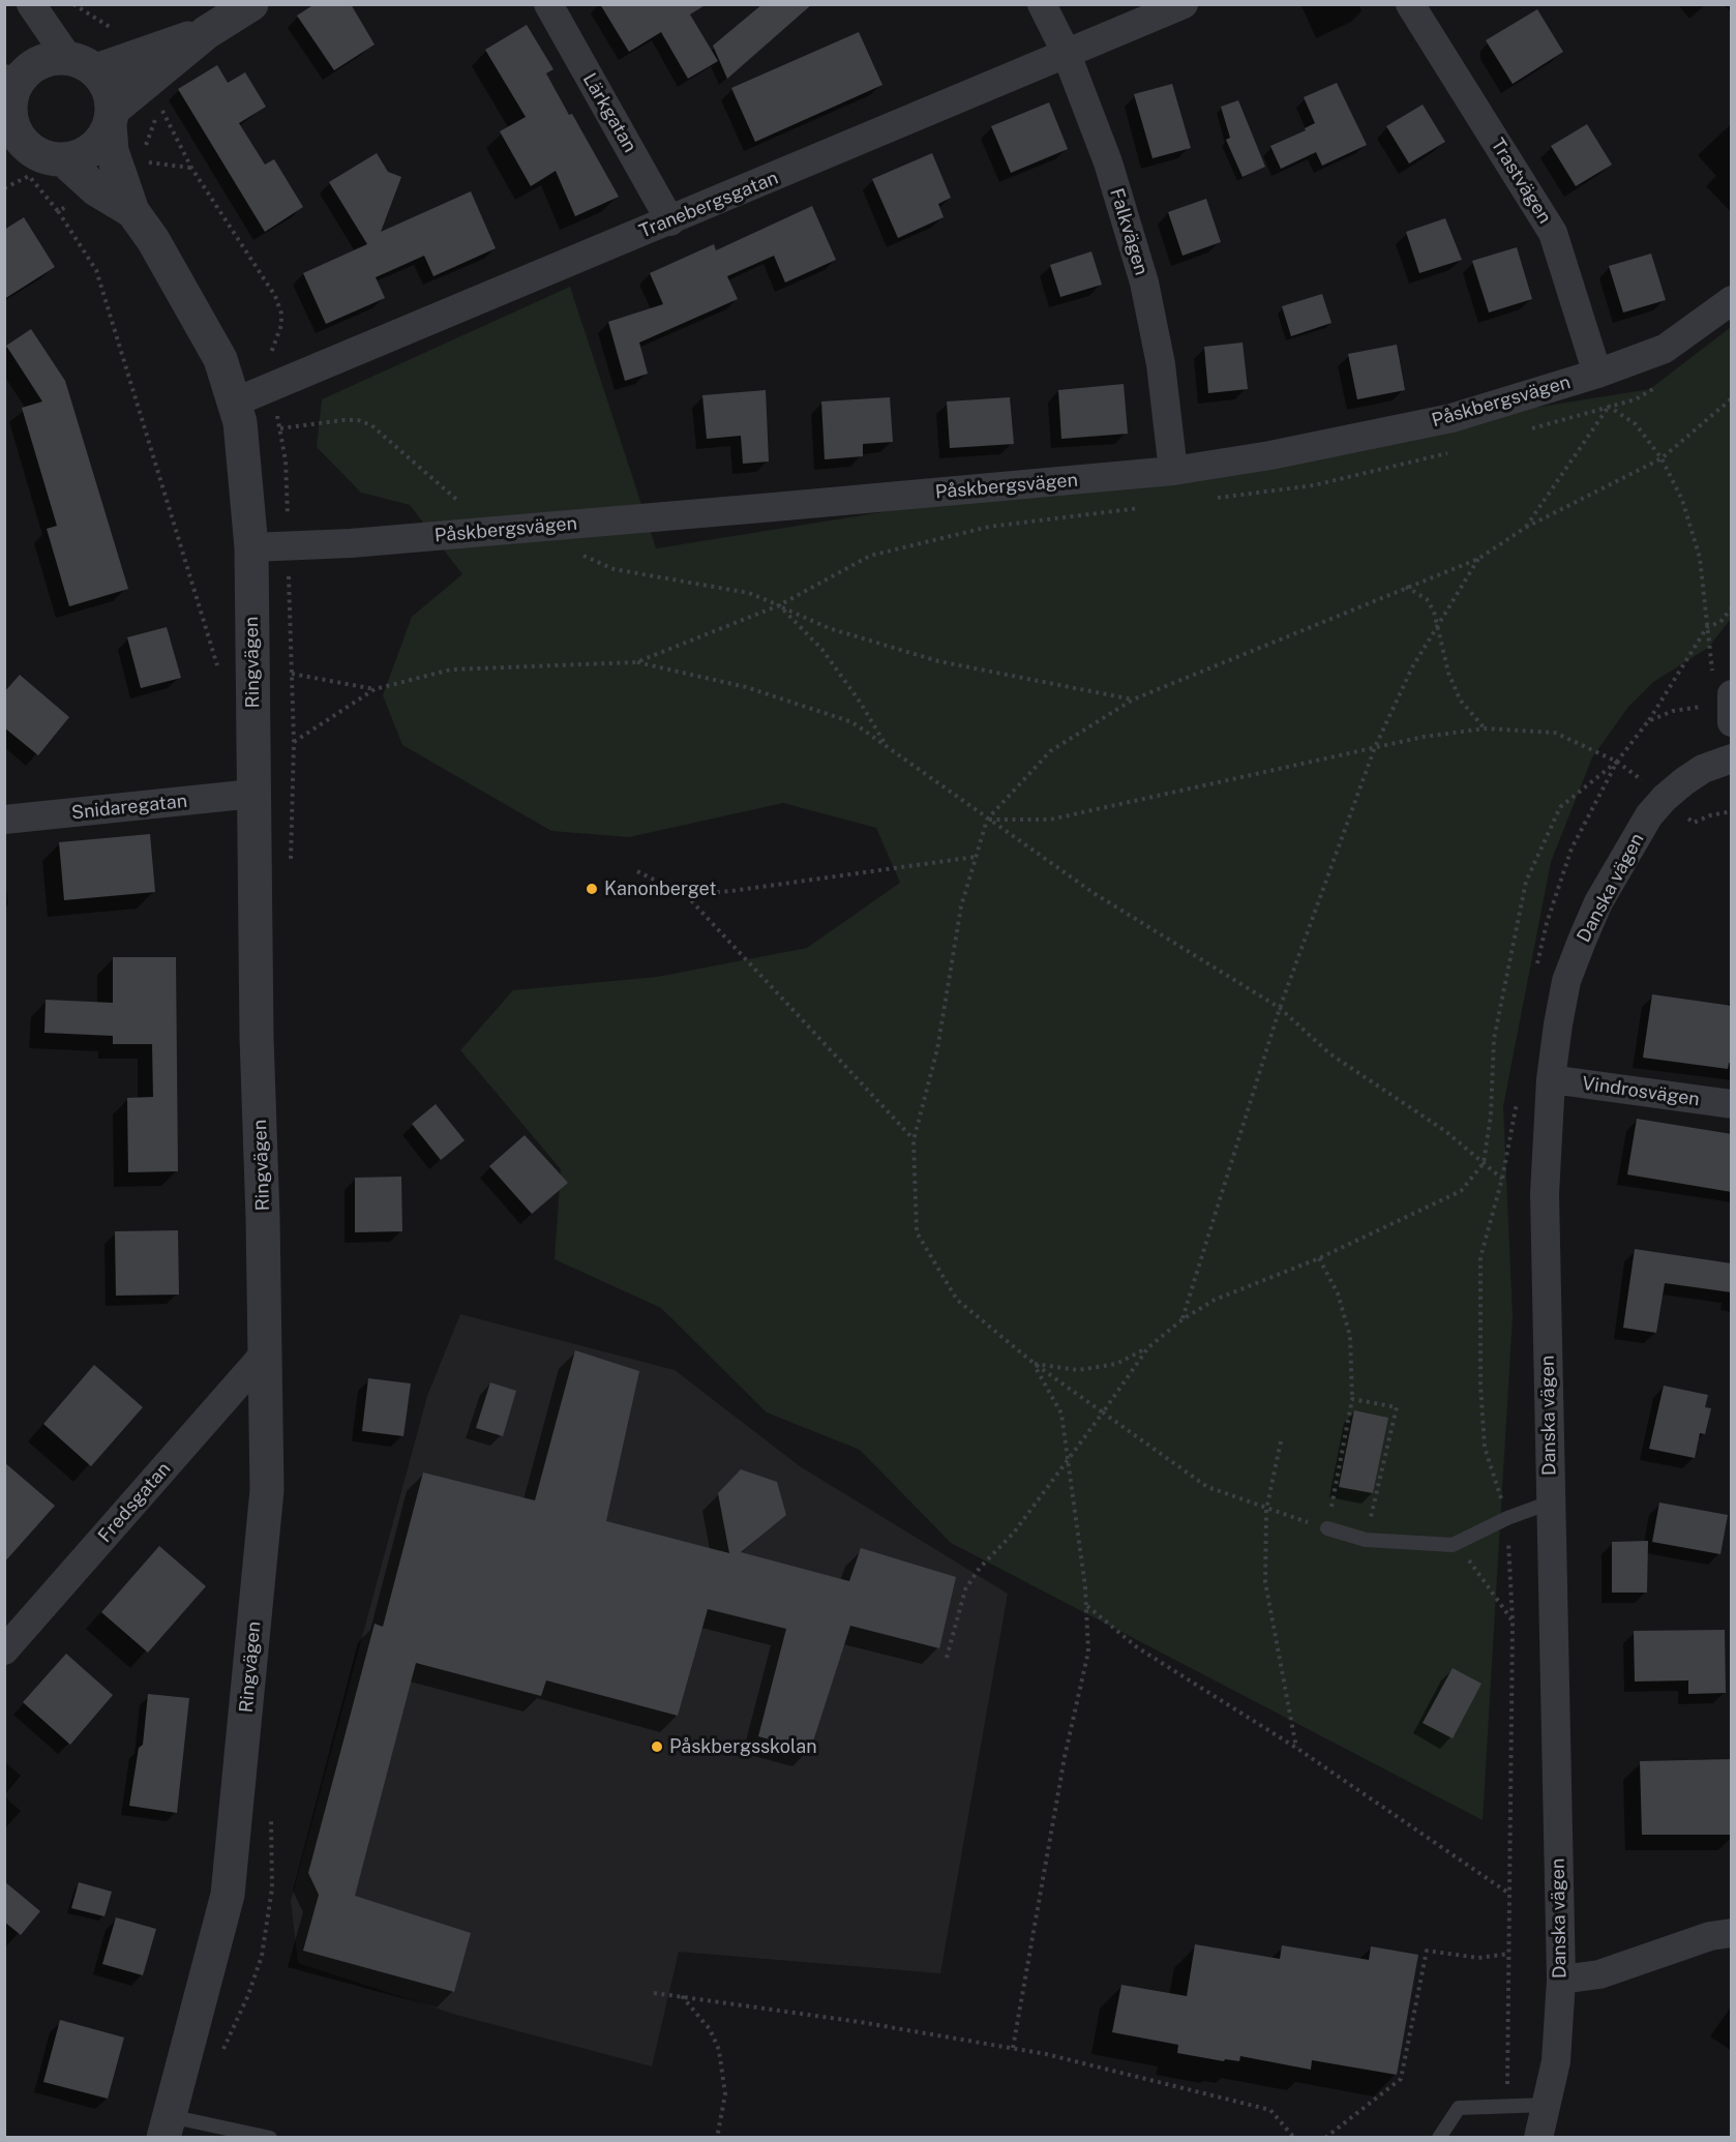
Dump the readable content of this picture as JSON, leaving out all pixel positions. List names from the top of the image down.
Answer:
{
  "streets": {
    "street": [
      "Lärkgatan",
      "Trastvägen",
      "Tranebergsgatan",
      "Falkvägen",
      "Påskbergsvägen",
      "Ringvägen",
      "Snidaregatan",
      "Danska vägen",
      "Vindrosvägen",
      "Fredsgatan"
    ]
  },
  "crossings": [
    ["Lärkgatan", "Tranebergsgatan"],
    ["Trastvägen", "Påskbergsvägen"],
    ["Tranebergsgatan", "Falkvägen"],
    ["Tranebergsgatan", "Ringvägen"],
    ["Falkvägen", "Påskbergsvägen"],
    ["Påskbergsvägen", "Ringvägen"],
    ["Ringvägen", "Snidaregatan"],
    ["Ringvägen", "Fredsgatan"],
    ["Danska vägen", "Vindrosvägen"]
  ],
  "places": ["Kanonberget", "Påskbergsskolan"]
}
